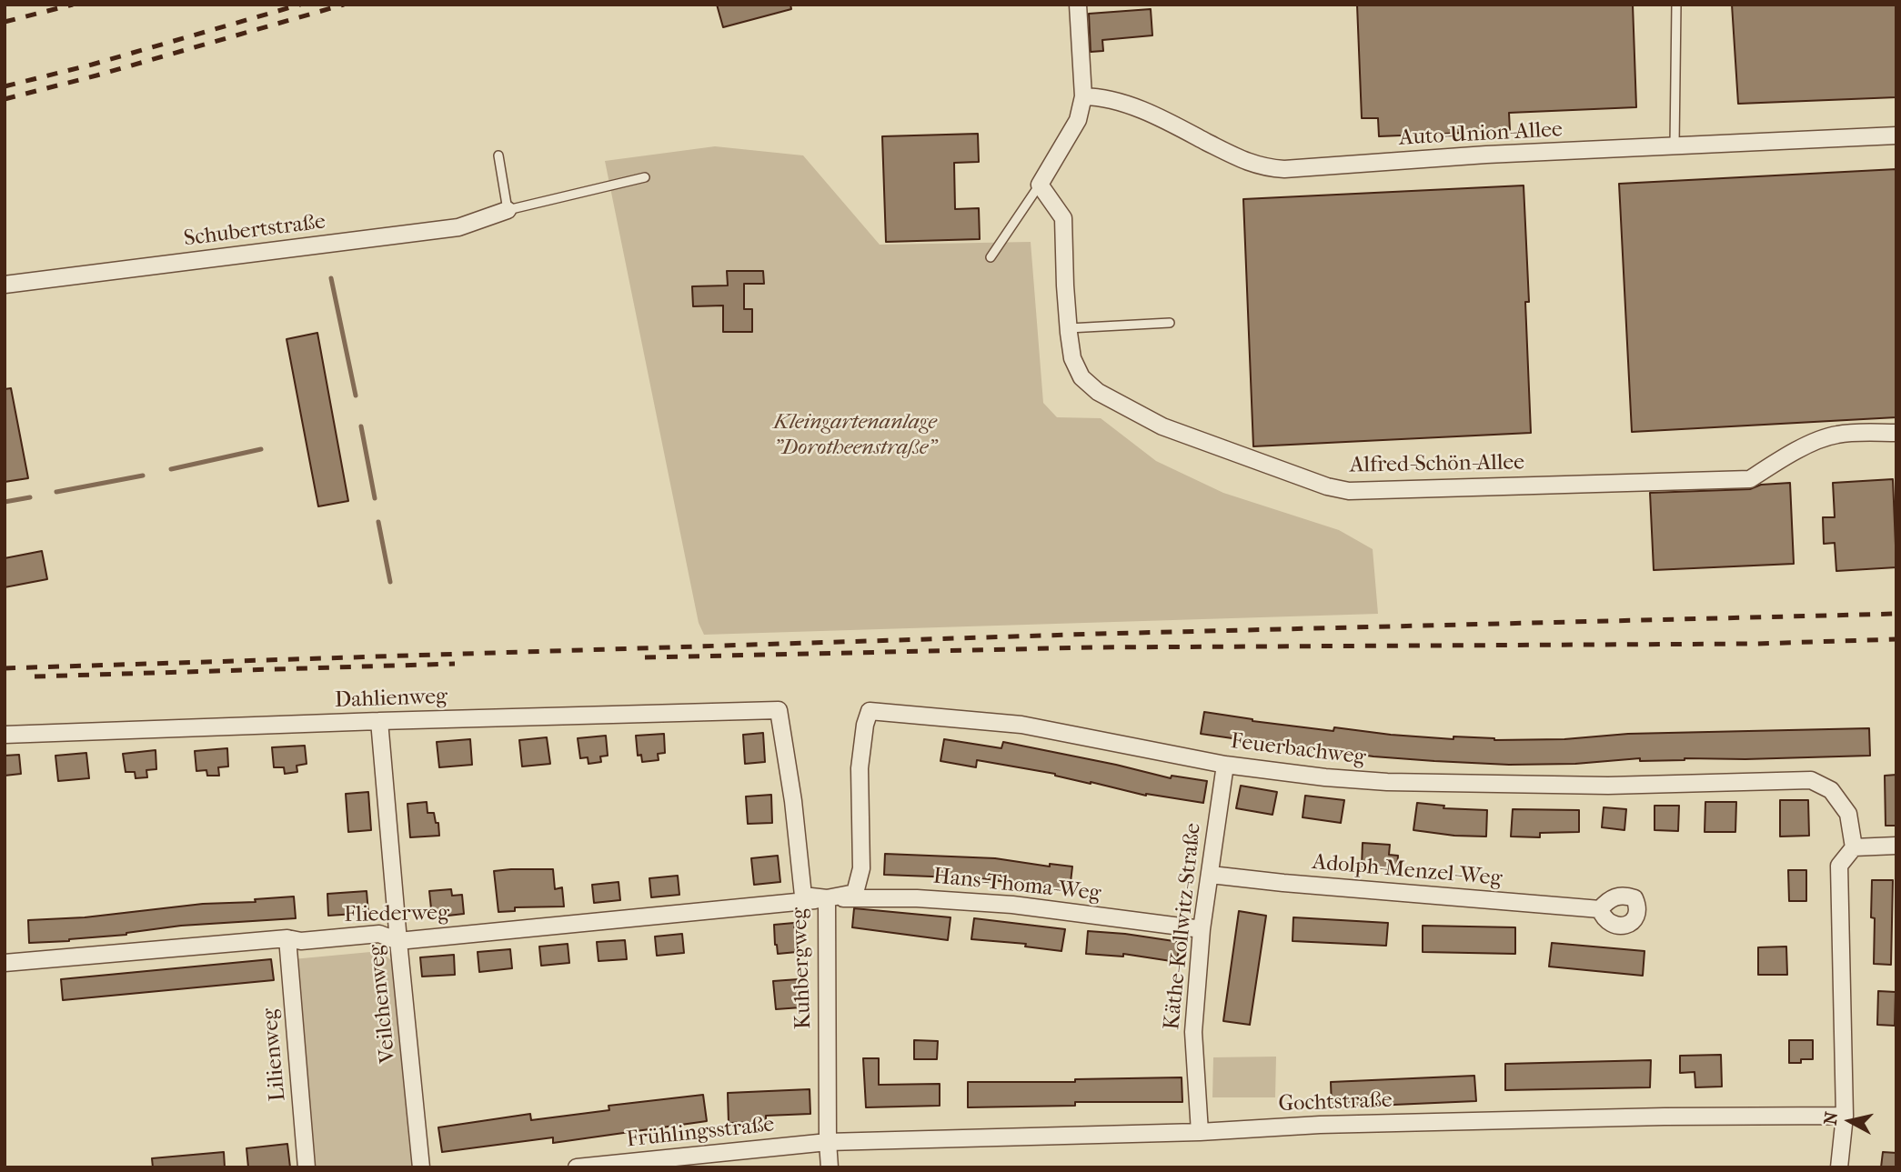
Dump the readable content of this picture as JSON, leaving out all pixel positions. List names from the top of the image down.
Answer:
{
  "streets": {
    "street": [
      "Auto-Union-Allee",
      "Schubertstraße",
      "Alfred-Schön-Allee",
      "Dahlienweg",
      "Feuerbachweg",
      "Adolph-Menzel-Weg",
      "Hans-Thoma-Weg",
      "Fliederweg",
      "Käthe-Kollwitz-Straße",
      "Kuhbergweg",
      "Veilchenweg",
      "Lilienweg",
      "Gochtstraße",
      "Frühlingsstraße"
    ]
  },
  "crossings": [
    ["Dahlienweg", "Kuhbergweg"],
    ["Dahlienweg", "Veilchenweg"],
    ["Feuerbachweg", "Hans-Thoma-Weg"],
    ["Feuerbachweg", "Fliederweg"],
    ["Feuerbachweg", "Käthe-Kollwitz-Straße"],
    ["Feuerbachweg", "Kuhbergweg"],
    ["Adolph-Menzel-Weg", "Käthe-Kollwitz-Straße"],
    ["Hans-Thoma-Weg", "Fliederweg"],
    ["Hans-Thoma-Weg", "Käthe-Kollwitz-Straße"],
    ["Hans-Thoma-Weg", "Kuhbergweg"],
    ["Fliederweg", "Kuhbergweg"],
    ["Fliederweg", "Veilchenweg"],
    ["Fliederweg", "Lilienweg"],
    ["Käthe-Kollwitz-Straße", "Gochtstraße"],
    ["Kuhbergweg", "Gochtstraße"],
    ["Kuhbergweg", "Frühlingsstraße"],
    ["Gochtstraße", "Frühlingsstraße"]
  ],
  "parks": ["Kleingartenanlage \"Dorotheenstraße\""],
  "north": "left"
}
